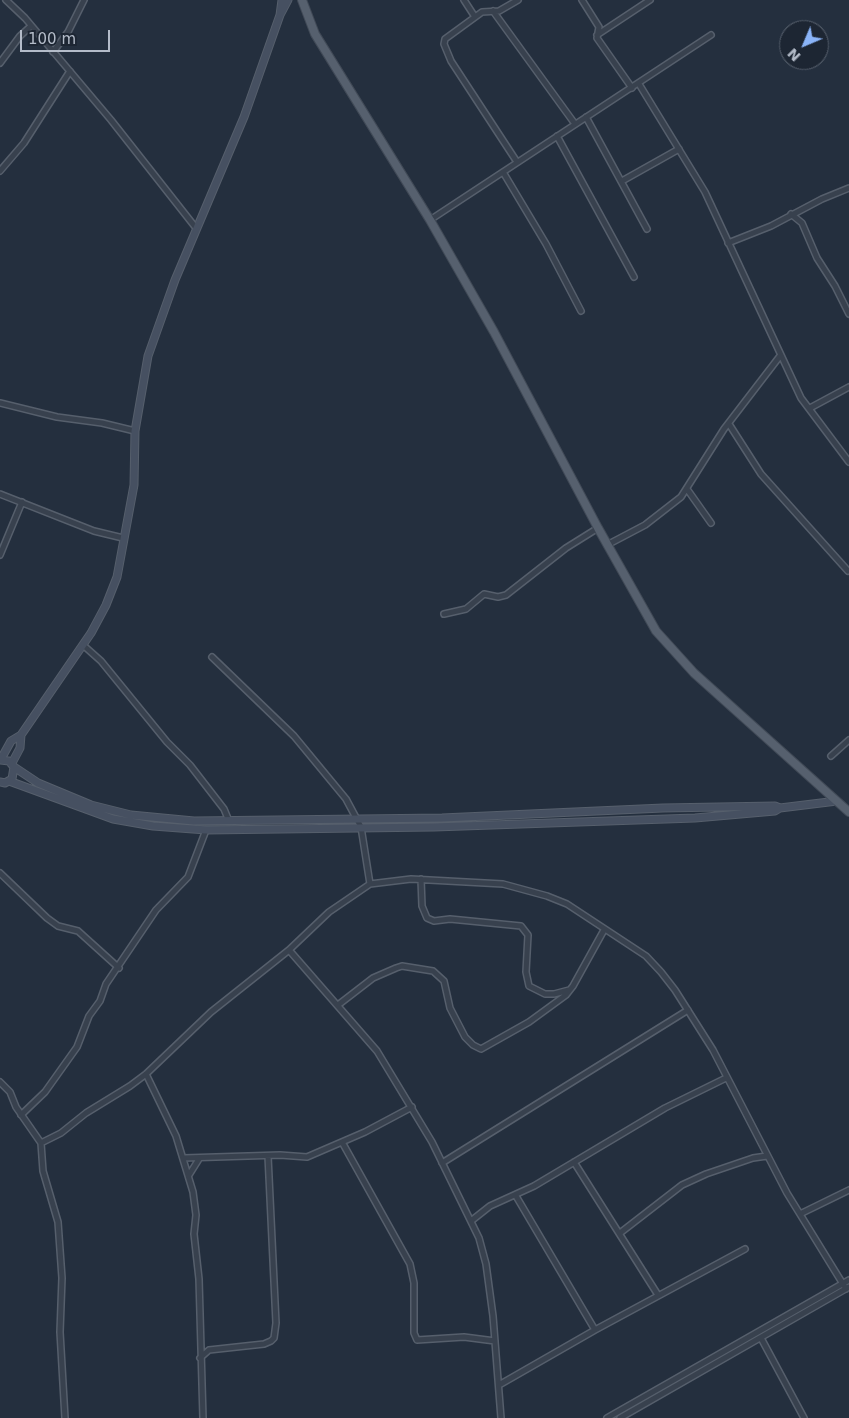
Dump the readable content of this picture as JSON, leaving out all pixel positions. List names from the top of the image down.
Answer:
{
  "scale_bar": "100 m",
  "north": "bottom left"
}
